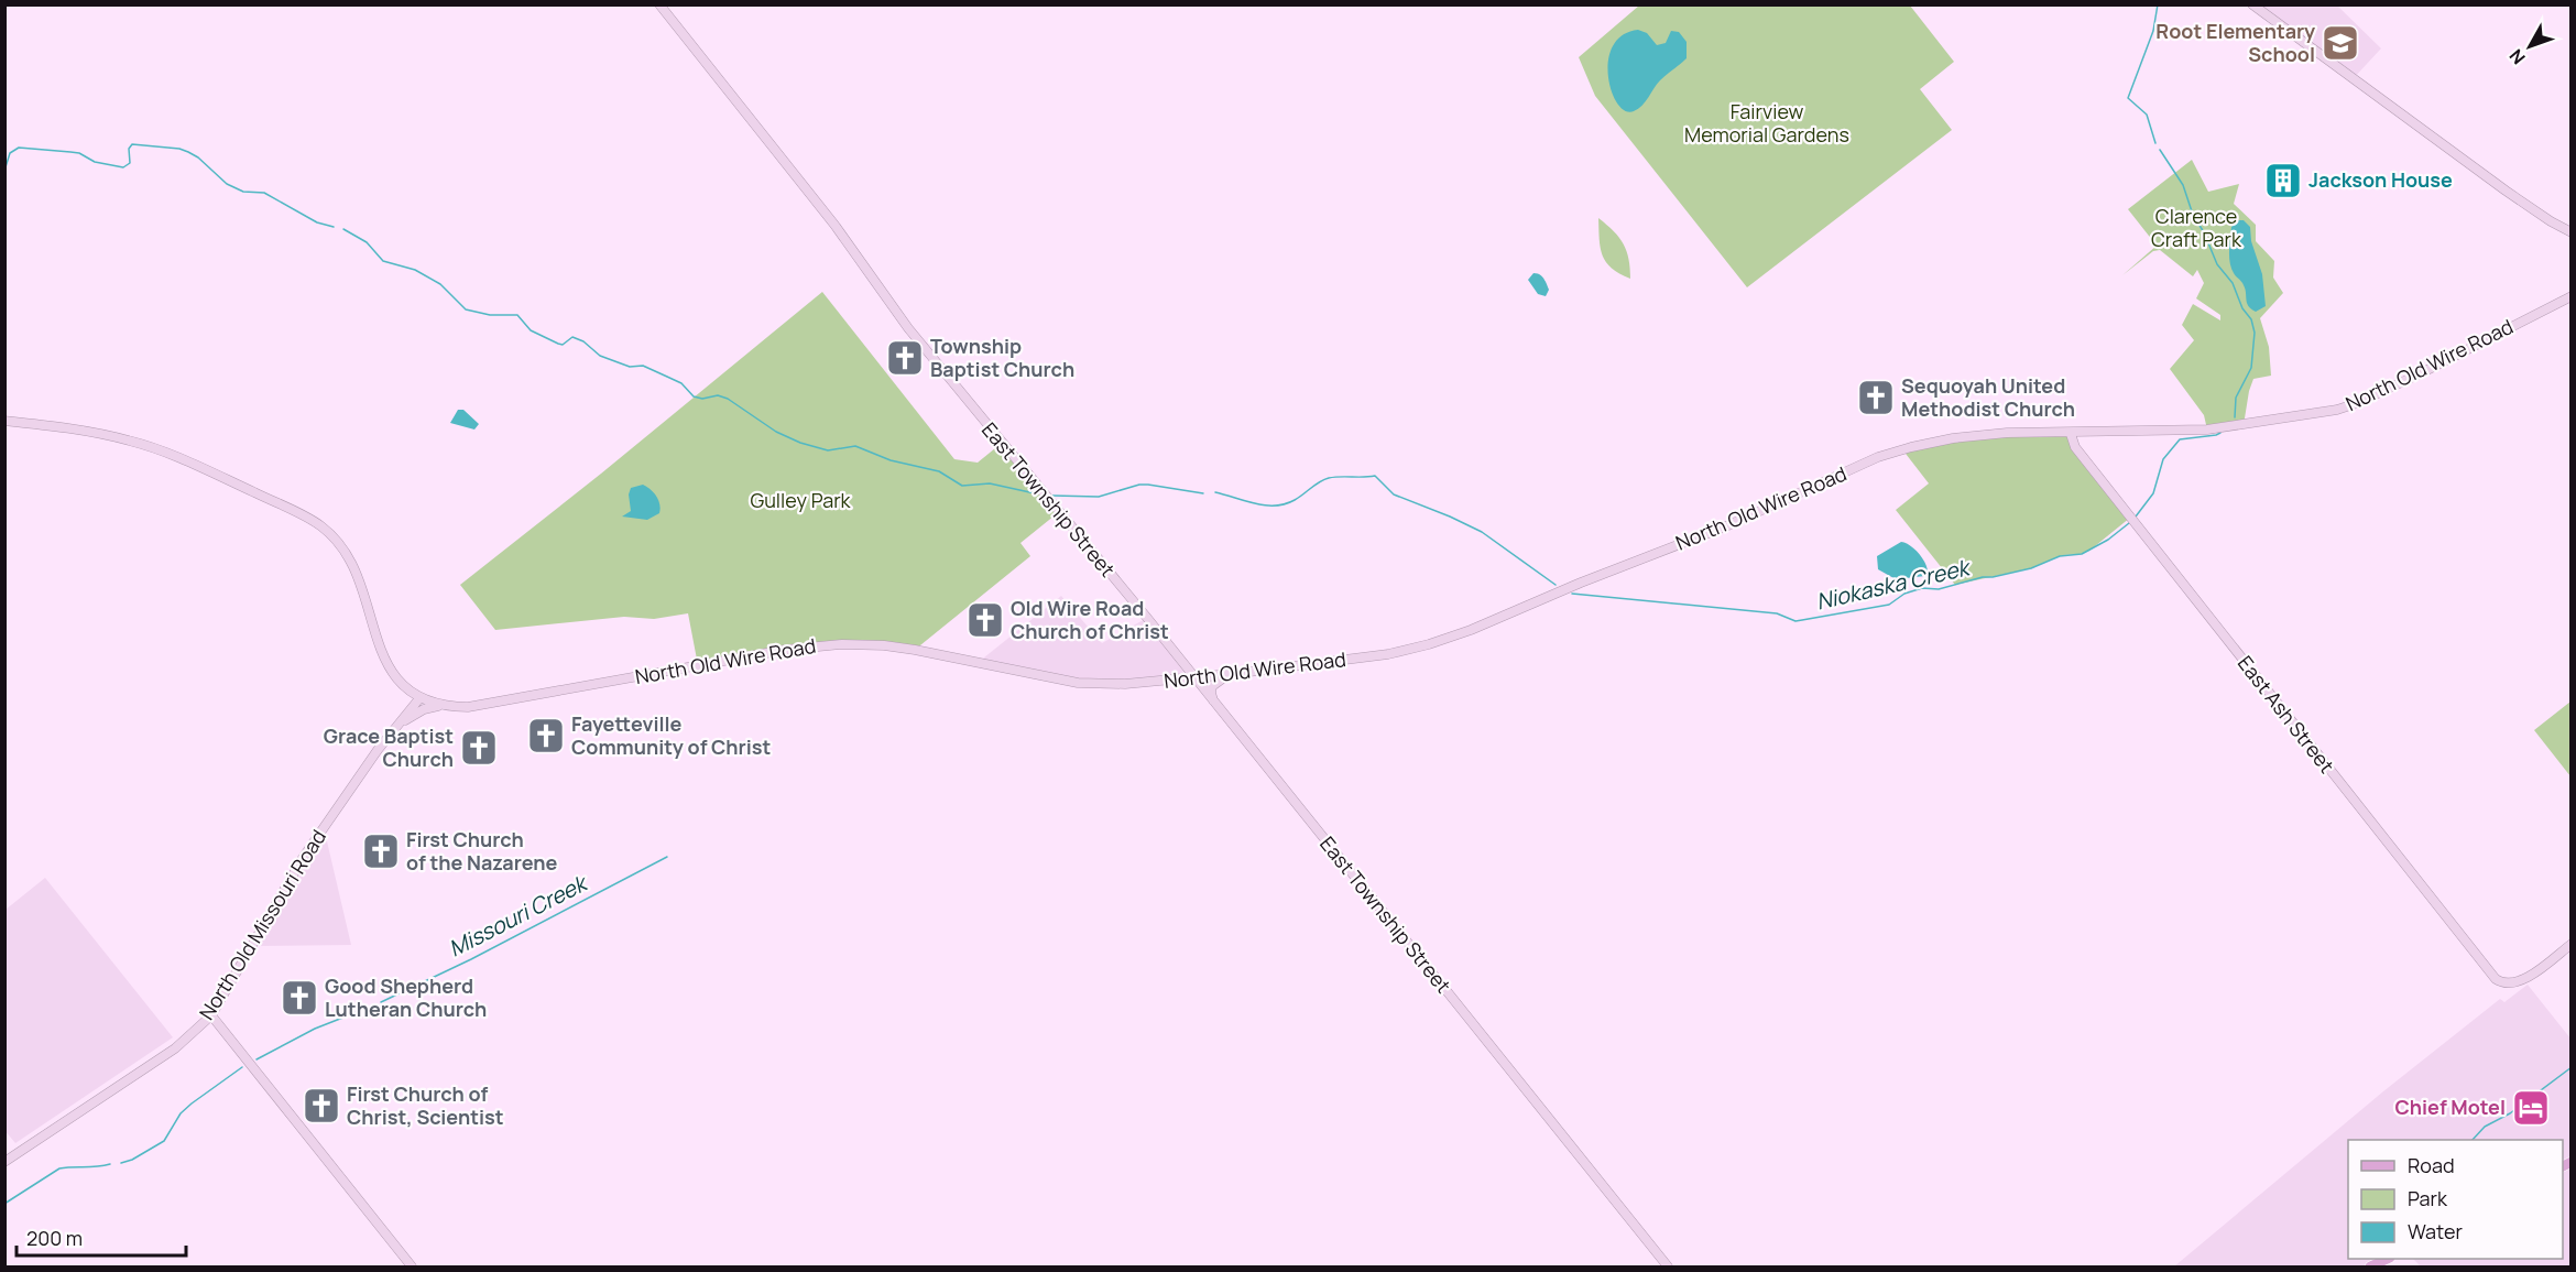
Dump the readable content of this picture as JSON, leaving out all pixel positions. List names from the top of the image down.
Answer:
{
  "streets": {
    "street": [
      "North Old Wire Road",
      "East Township Street",
      "East Ash Street",
      "North Old Missouri Road"
    ]
  },
  "crossings": [
    ["North Old Wire Road", "East Township Street"],
    ["North Old Wire Road", "East Ash Street"],
    ["North Old Wire Road", "North Old Missouri Road"]
  ],
  "water": ["Niokaska Creek", "Missouri Creek"],
  "parks": ["Fairview Memorial Gardens", "Clarence Craft Park", "Gulley Park"],
  "places": {
    "school or university": ["Root Elementary School"],
    "building": ["Jackson House"],
    "church": [
      "Township Baptist Church",
      "Sequoyah United Methodist Church",
      "Old Wire Road Church of Christ",
      "Fayetteville Community of Christ",
      "Grace Baptist Church",
      "First Church of the Nazarene",
      "Good Shepherd Lutheran Church",
      "First Church of Christ, Scientist"
    ],
    "hotel": ["Chief Motel"]
  },
  "legend": ["Road", "Park", "Water"],
  "scale_bar": "200 m",
  "north": "bottom left"
}
